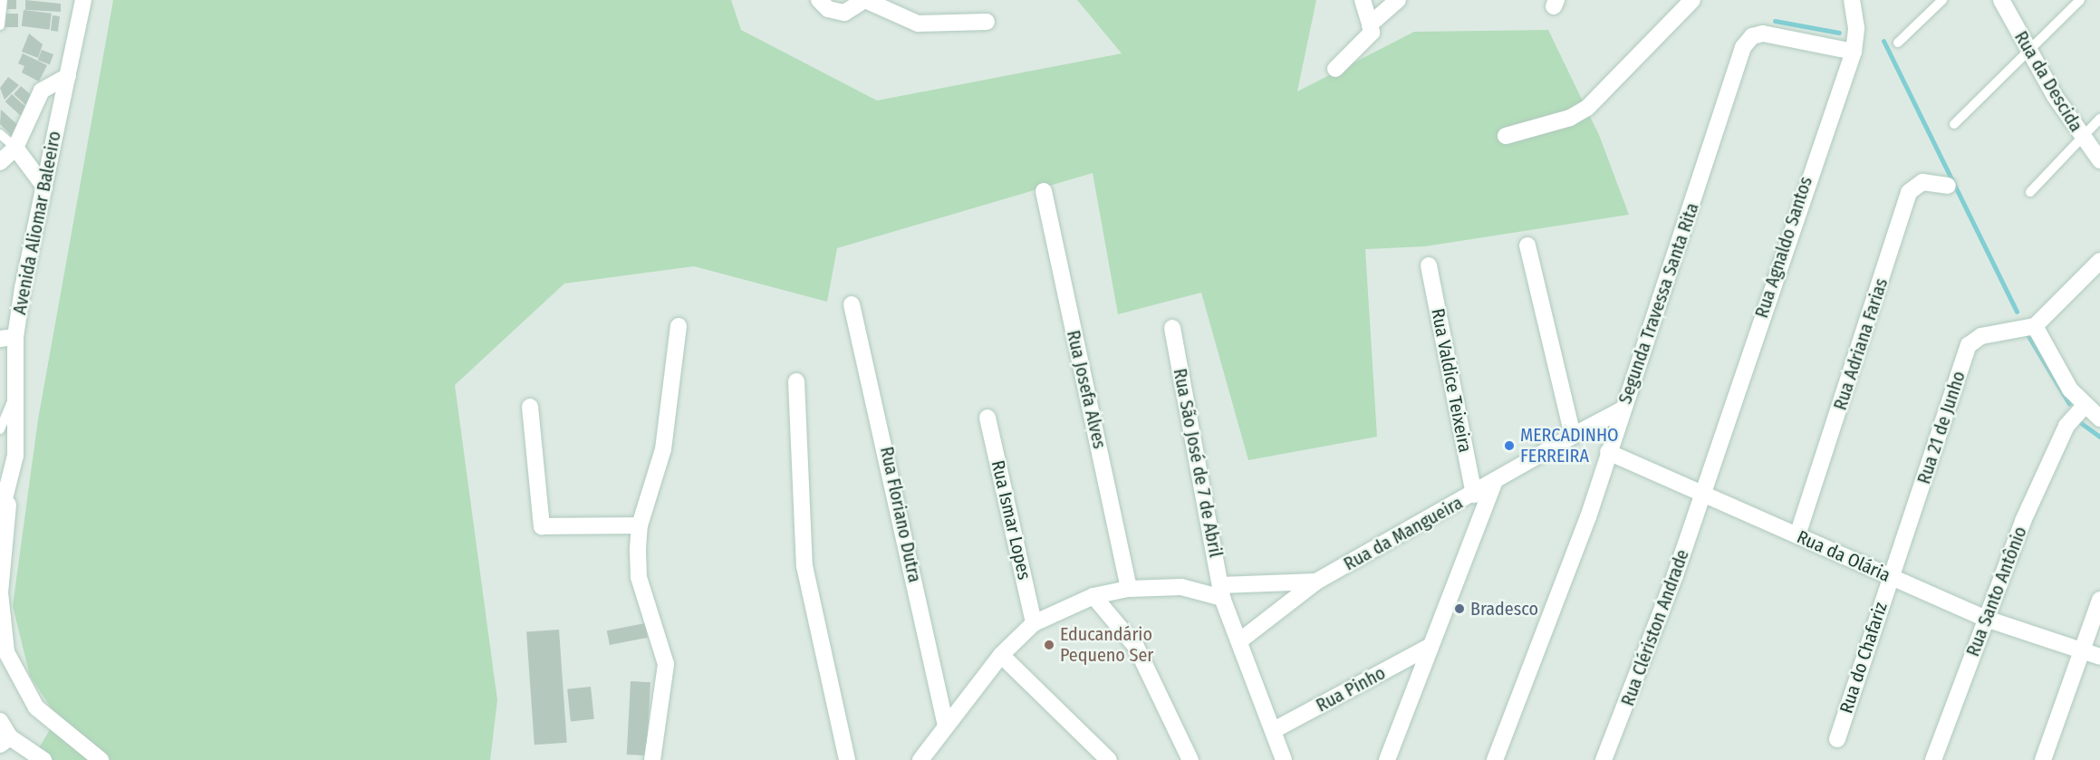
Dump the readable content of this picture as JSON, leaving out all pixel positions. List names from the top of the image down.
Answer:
{
  "streets": {
    "street": [
      "Rua da Descida",
      "Avenida Aliomar Baleeiro",
      "Rua Agnaldo Santos",
      "Segunda Travessa Santa Rita",
      "Rua Adriana Farias",
      "Rua Valdice Teixeira",
      "Rua Josefa Alves",
      "Rua 21 de Junho",
      "Rua São José de 7 de Abril",
      "Rua Floriano Dutra",
      "Rua Ismar Lopes",
      "Rua da Mangueira",
      "Rua da Olária",
      "Rua Santo Antônio",
      "Rua Clériston Andrade",
      "Rua do Chafariz",
      "Rua Pinho"
    ]
  },
  "crossings": [
    ["Rua Agnaldo Santos", "Segunda Travessa Santa Rita"],
    ["Rua Agnaldo Santos", "Rua da Olária"],
    ["Rua Agnaldo Santos", "Rua Clériston Andrade"],
    ["Segunda Travessa Santa Rita", "Rua da Mangueira"],
    ["Segunda Travessa Santa Rita", "Rua da Olária"],
    ["Rua Adriana Farias", "Rua da Olária"],
    ["Rua Valdice Teixeira", "Rua da Mangueira"],
    ["Rua 21 de Junho", "Rua da Olária"],
    ["Rua 21 de Junho", "Rua do Chafariz"],
    ["Rua São José de 7 de Abril", "Rua da Mangueira"],
    ["Rua São José de 7 de Abril", "Rua Pinho"],
    ["Rua da Olária", "Rua Santo Antônio"],
    ["Rua da Olária", "Rua Clériston Andrade"],
    ["Rua da Olária", "Rua do Chafariz"]
  ],
  "places": ["MERCADINHO FERREIRA", "Bradesco", "Educandário Pequeno Ser"]
}
